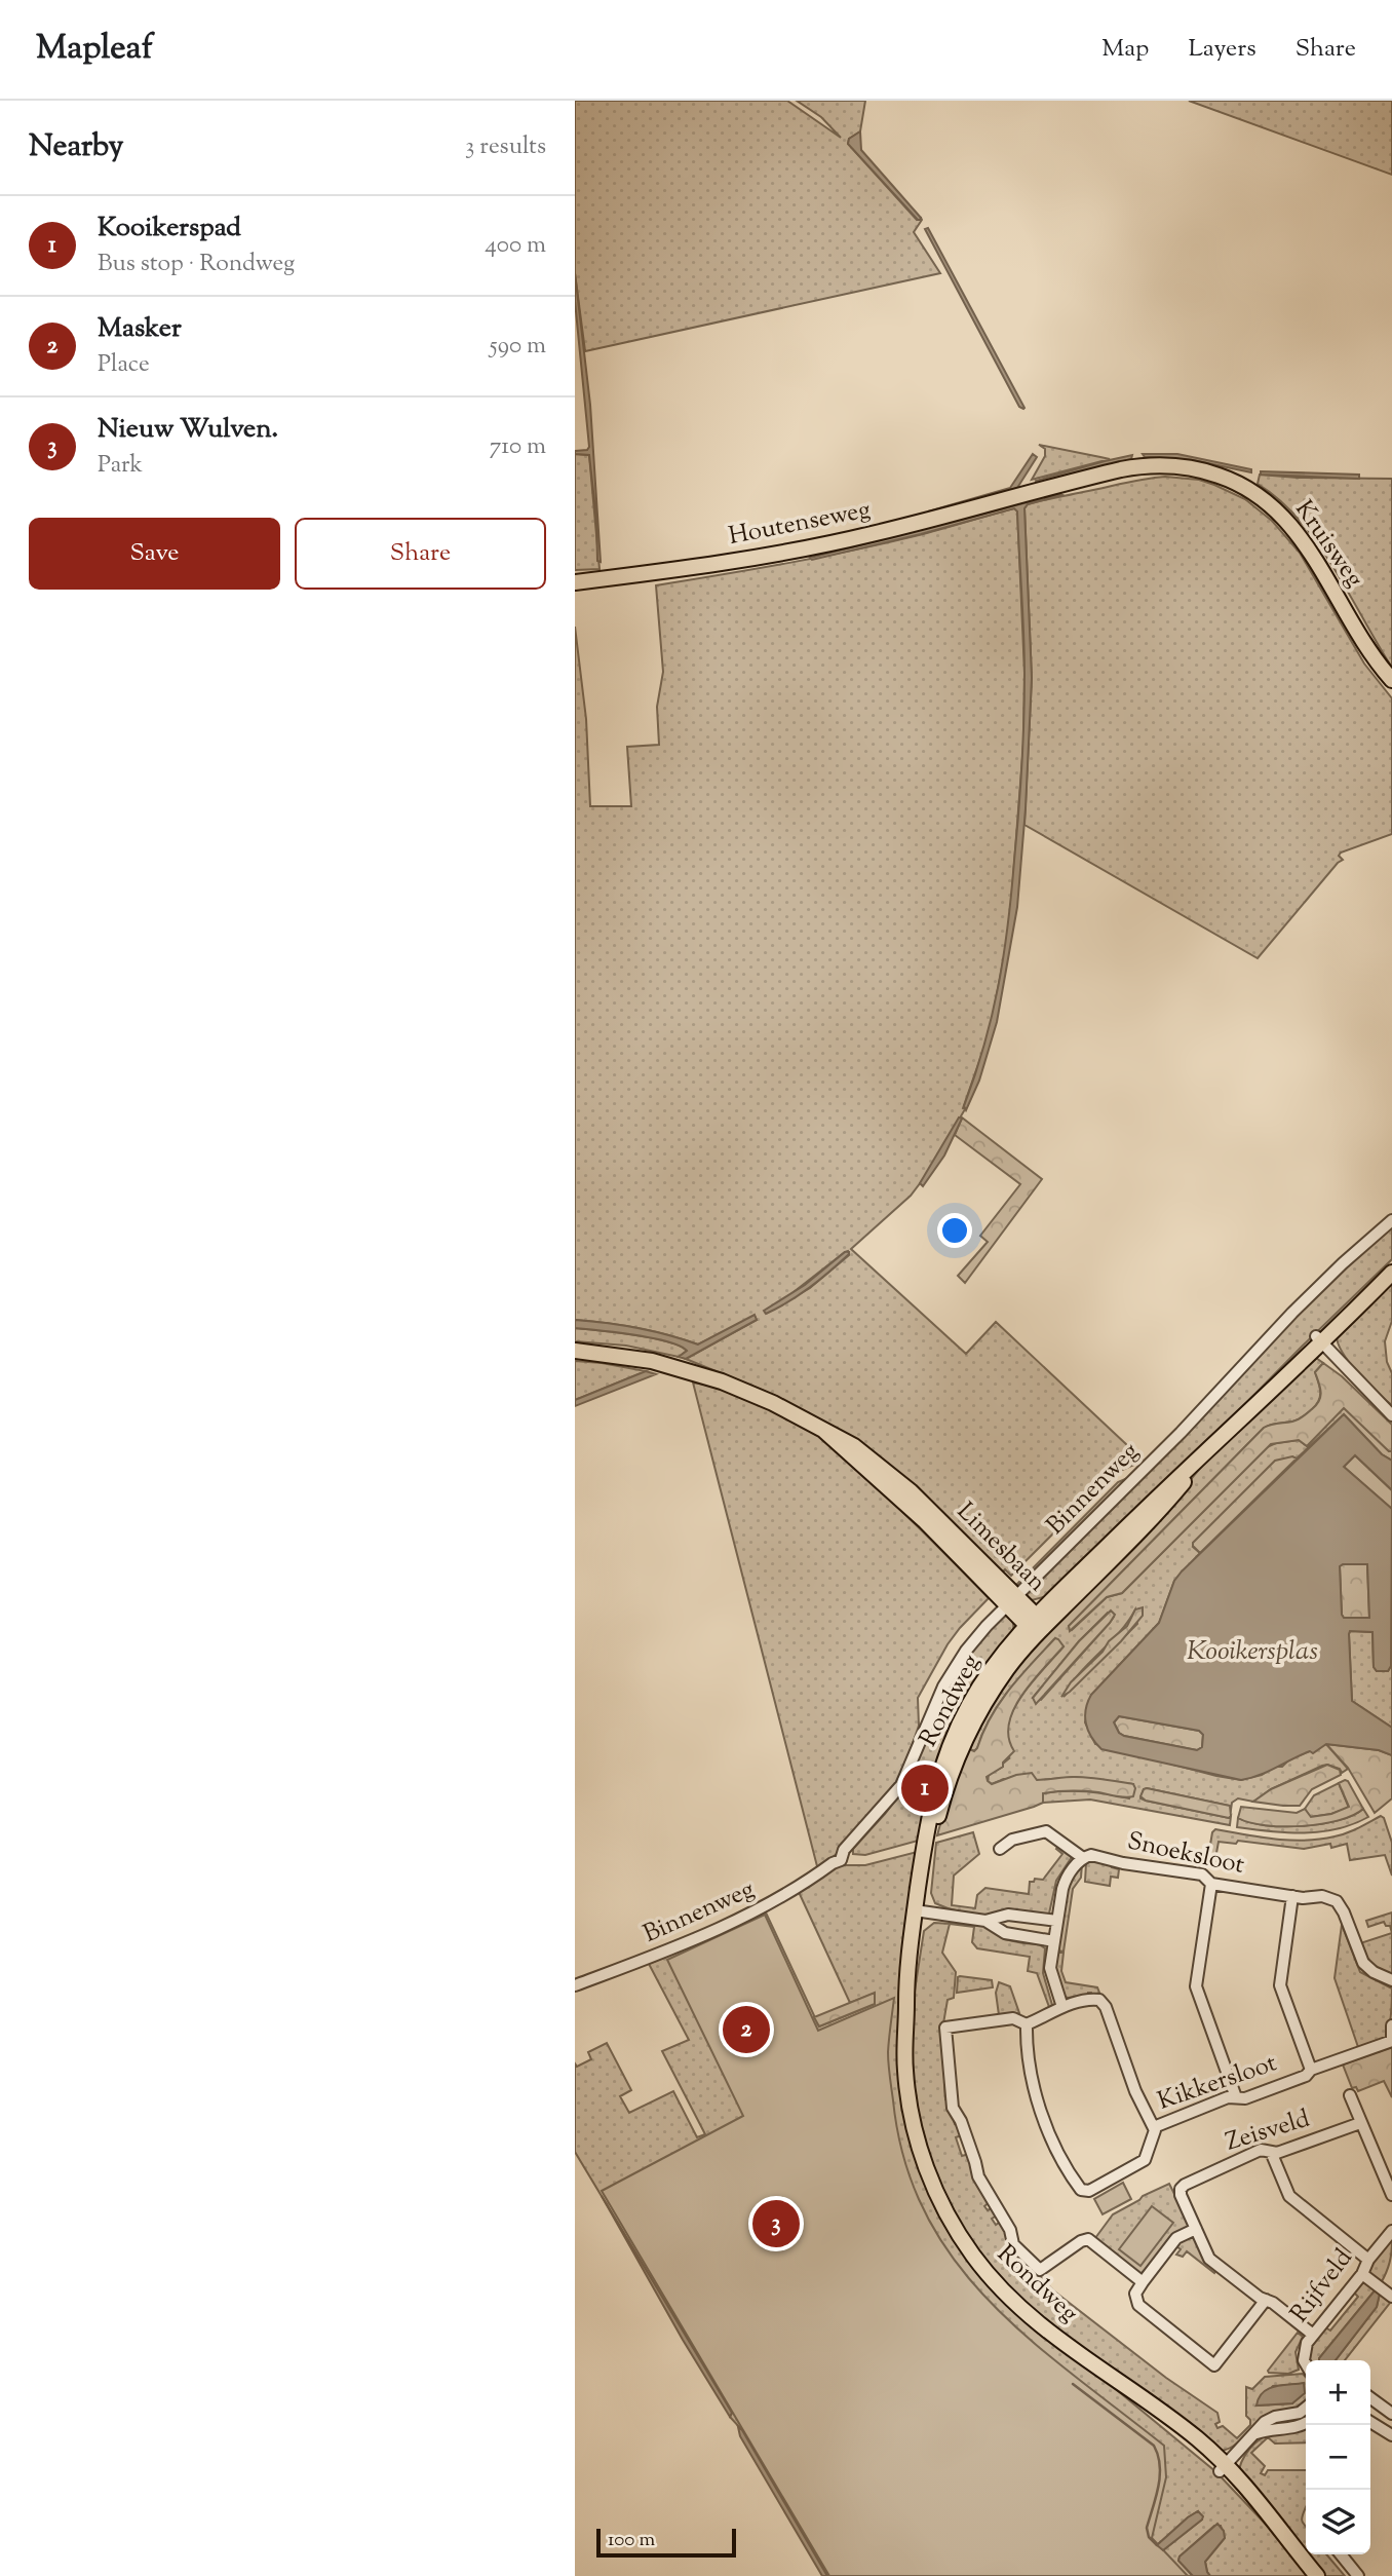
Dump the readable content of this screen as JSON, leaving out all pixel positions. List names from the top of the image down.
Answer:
{
  "streets": {
    "main road": [
      "Houtenseweg",
      "Kruisweg",
      "Limesbaan",
      "Rondweg"
    ],
    "street": [
      "Binnenweg",
      "Snoeksloot",
      "Kikkersloot",
      "Zeisveld",
      "Rijfveld"
    ]
  },
  "crossings": [
    ["Houtenseweg", "Kruisweg"],
    ["Binnenweg", "Limesbaan"],
    ["Limesbaan", "Rondweg"],
    ["Zeisveld", "Rijfveld"]
  ],
  "water": ["Kooikersplas"],
  "scale_bar": "100 m",
  "page": {
    "header": "Mapleaf",
    "nav": ["Map", "Layers", "Share"],
    "heading": ["Nearby", "3 results"],
    "list": [
      {
        "mark": "1",
        "name": "Kooikerspad",
        "note": "Bus stop · Rondweg",
        "value": "400 m"
      },
      {
        "mark": "2",
        "name": "Masker",
        "note": "Place",
        "value": "590 m"
      },
      {
        "mark": "3",
        "name": "Nieuw Wulven.",
        "note": "Park",
        "value": "710 m"
      }
    ],
    "buttons": ["Save", "Share"],
    "pins": ["1", "2", "3"],
    "map_buttons": ["+", "−"],
    "scale": "100 m"
  }
}
